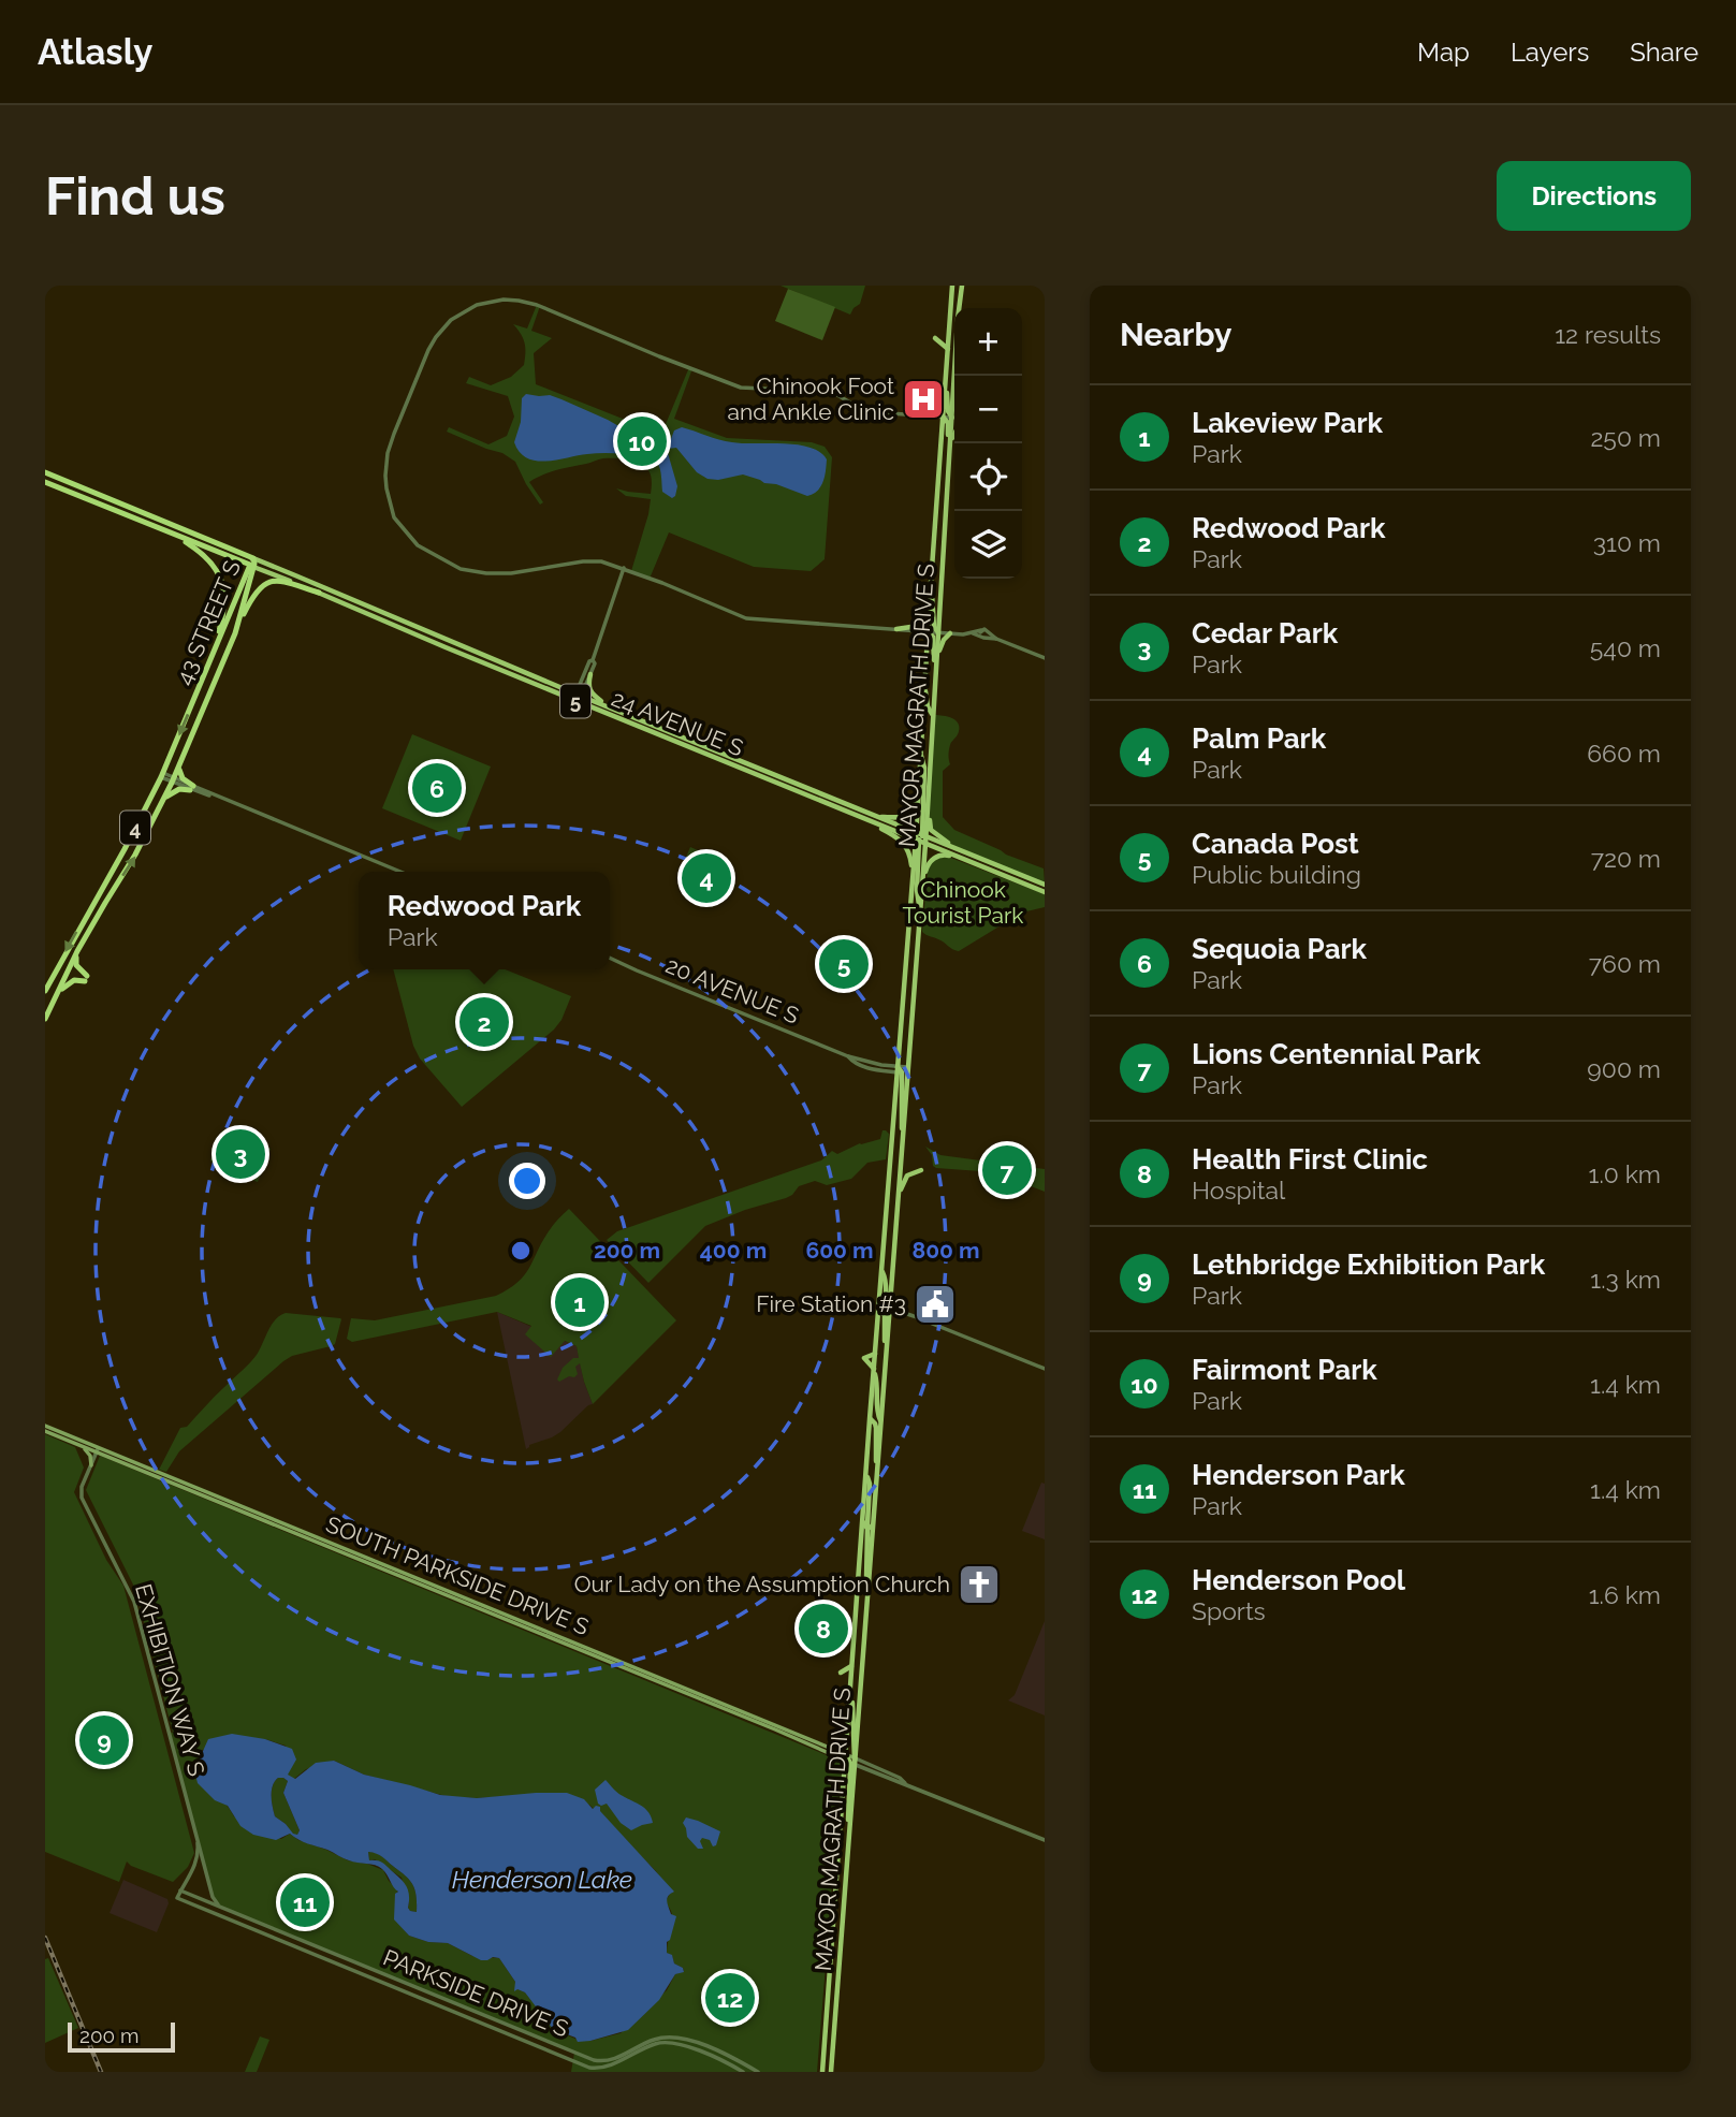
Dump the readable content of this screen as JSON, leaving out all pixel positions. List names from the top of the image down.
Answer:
{
  "streets": {
    "highway": ["43 STREET S", "4"],
    "main road": [
      "5",
      "MAYOR MAGRATH DRIVE S",
      "24 AVENUE S",
      "SOUTH PARKSIDE DRIVE S"
    ],
    "street": ["20 AVENUE S", "EXHIBITION WAY S", "PARKSIDE DRIVE S"]
  },
  "crossings": [
    ["43 STREET S", "24 AVENUE S"],
    ["MAYOR MAGRATH DRIVE S", "24 AVENUE S"],
    ["MAYOR MAGRATH DRIVE S", "20 AVENUE S"],
    ["MAYOR MAGRATH DRIVE S", "SOUTH PARKSIDE DRIVE S"],
    ["SOUTH PARKSIDE DRIVE S", "EXHIBITION WAY S"],
    ["EXHIBITION WAY S", "PARKSIDE DRIVE S"]
  ],
  "water": ["Henderson Lake"],
  "parks": ["Chinook Tourist Park"],
  "places": {
    "hospital": ["Chinook Foot and Ankle Clinic"],
    "public building": ["Fire Station #3"],
    "church": ["Our Lady on the Assumption Church"]
  },
  "scale_bar": "200 m",
  "page": {
    "header": "Atlasly",
    "nav": ["Map", "Layers", "Share"],
    "buttons": "Directions",
    "title": "Find us",
    "heading": ["Nearby", "12 results"],
    "map_buttons": ["+", "−"],
    "list": [
      {
        "mark": "1",
        "name": "Lakeview Park",
        "note": "Park",
        "value": "250 m"
      },
      {
        "mark": "2",
        "name": "Redwood Park",
        "note": "Park",
        "value": "310 m"
      },
      {
        "mark": "3",
        "name": "Cedar Park",
        "note": "Park",
        "value": "540 m"
      },
      {
        "mark": "4",
        "name": "Palm Park",
        "note": "Park",
        "value": "660 m"
      },
      {
        "mark": "5",
        "name": "Canada Post",
        "note": "Public building",
        "value": "720 m"
      },
      {
        "mark": "6",
        "name": "Sequoia Park",
        "note": "Park",
        "value": "760 m"
      },
      {
        "mark": "7",
        "name": "Lions Centennial Park",
        "note": "Park",
        "value": "900 m"
      },
      {
        "mark": "8",
        "name": "Health First Clinic",
        "note": "Hospital",
        "value": "1.0 km"
      },
      {
        "mark": "9",
        "name": "Lethbridge Exhibition Park",
        "note": "Park",
        "value": "1.3 km"
      },
      {
        "mark": "10",
        "name": "Fairmont Park",
        "note": "Park",
        "value": "1.4 km"
      },
      {
        "mark": "11",
        "name": "Henderson Park",
        "note": "Park",
        "value": "1.4 km"
      },
      {
        "mark": "12",
        "name": "Henderson Pool",
        "note": "Sports",
        "value": "1.6 km"
      }
    ],
    "pins": [
      "10",
      "6",
      "4",
      "5",
      "2",
      "3",
      "7",
      "1",
      "8",
      "9",
      "11",
      "12"
    ],
    "popup": ["Redwood Park", "Park"],
    "scale": "200 m"
  },
  "rings": [
    "200 m",
    "400 m",
    "600 m",
    "800 m"
  ]
}
